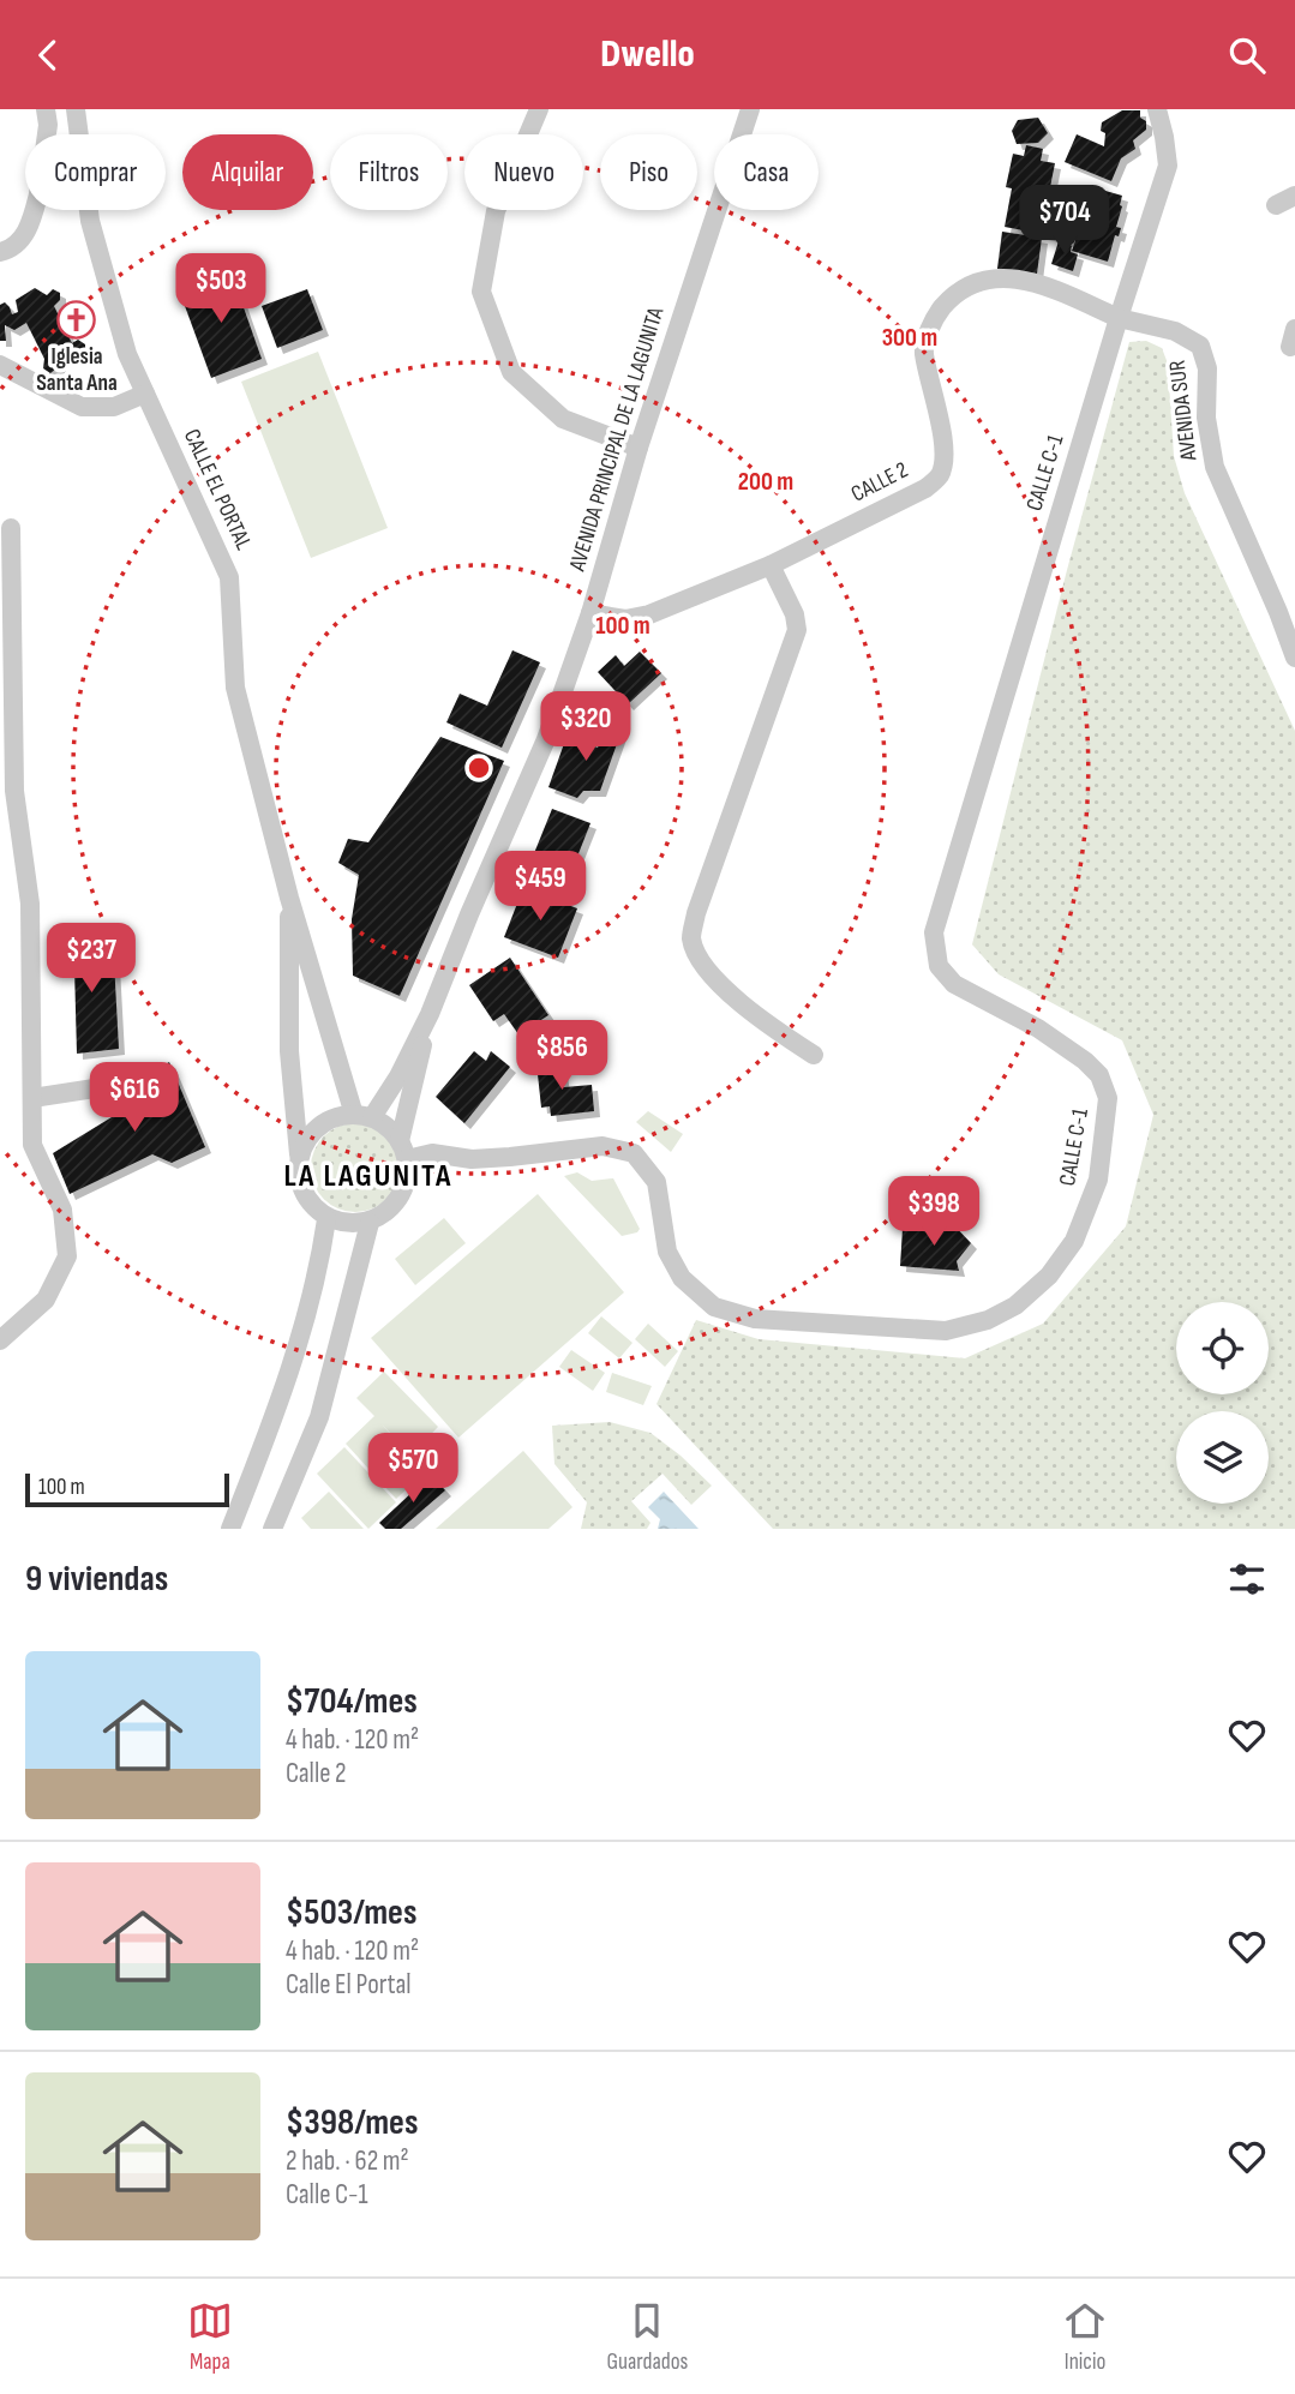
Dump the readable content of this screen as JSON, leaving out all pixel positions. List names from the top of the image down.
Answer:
{
  "streets": {
    "street": [
      "AVENIDA SUR",
      "AVENIDA PRINCIPAL DE LA LAGUNITA",
      "CALLE C-1",
      "CALLE 2",
      "CALLE EL PORTAL"
    ]
  },
  "crossings": [
    ["AVENIDA SUR", "CALLE C-1"],
    ["AVENIDA SUR", "CALLE 2"],
    ["AVENIDA PRINCIPAL DE LA LAGUNITA", "CALLE C-1"],
    ["AVENIDA PRINCIPAL DE LA LAGUNITA", "CALLE 2"],
    ["AVENIDA PRINCIPAL DE LA LAGUNITA", "CALLE EL PORTAL"],
    ["CALLE C-1", "CALLE 2"],
    ["CALLE C-1", "CALLE EL PORTAL"]
  ],
  "districts": ["LA LAGUNITA"],
  "places": {
    "church": ["Iglesia Santa Ana"]
  },
  "scale_bar": "100 m",
  "page": {
    "header": "Dwello",
    "chip": [
      "Comprar",
      "Alquilar",
      "Filtros",
      "Nuevo",
      "Piso",
      "Casa"
    ],
    "price": [
      "$704",
      "$503",
      "$320",
      "$459",
      "$237",
      "$856",
      "$616",
      "$398",
      "$570"
    ],
    "scale": "100 m",
    "heading": "9 viviendas",
    "list": [
      {
        "name": "$704/mes",
        "note": "4 hab. · 120 m² · Calle 2"
      },
      {
        "name": "$503/mes",
        "note": "4 hab. · 120 m² · Calle El Portal"
      },
      {
        "name": "$398/mes",
        "note": "2 hab. · 62 m² · Calle C-1"
      }
    ],
    "tabs": ["Mapa", "Guardados", "Inicio"]
  },
  "rings": ["300 m", "200 m", "100 m"]
}
